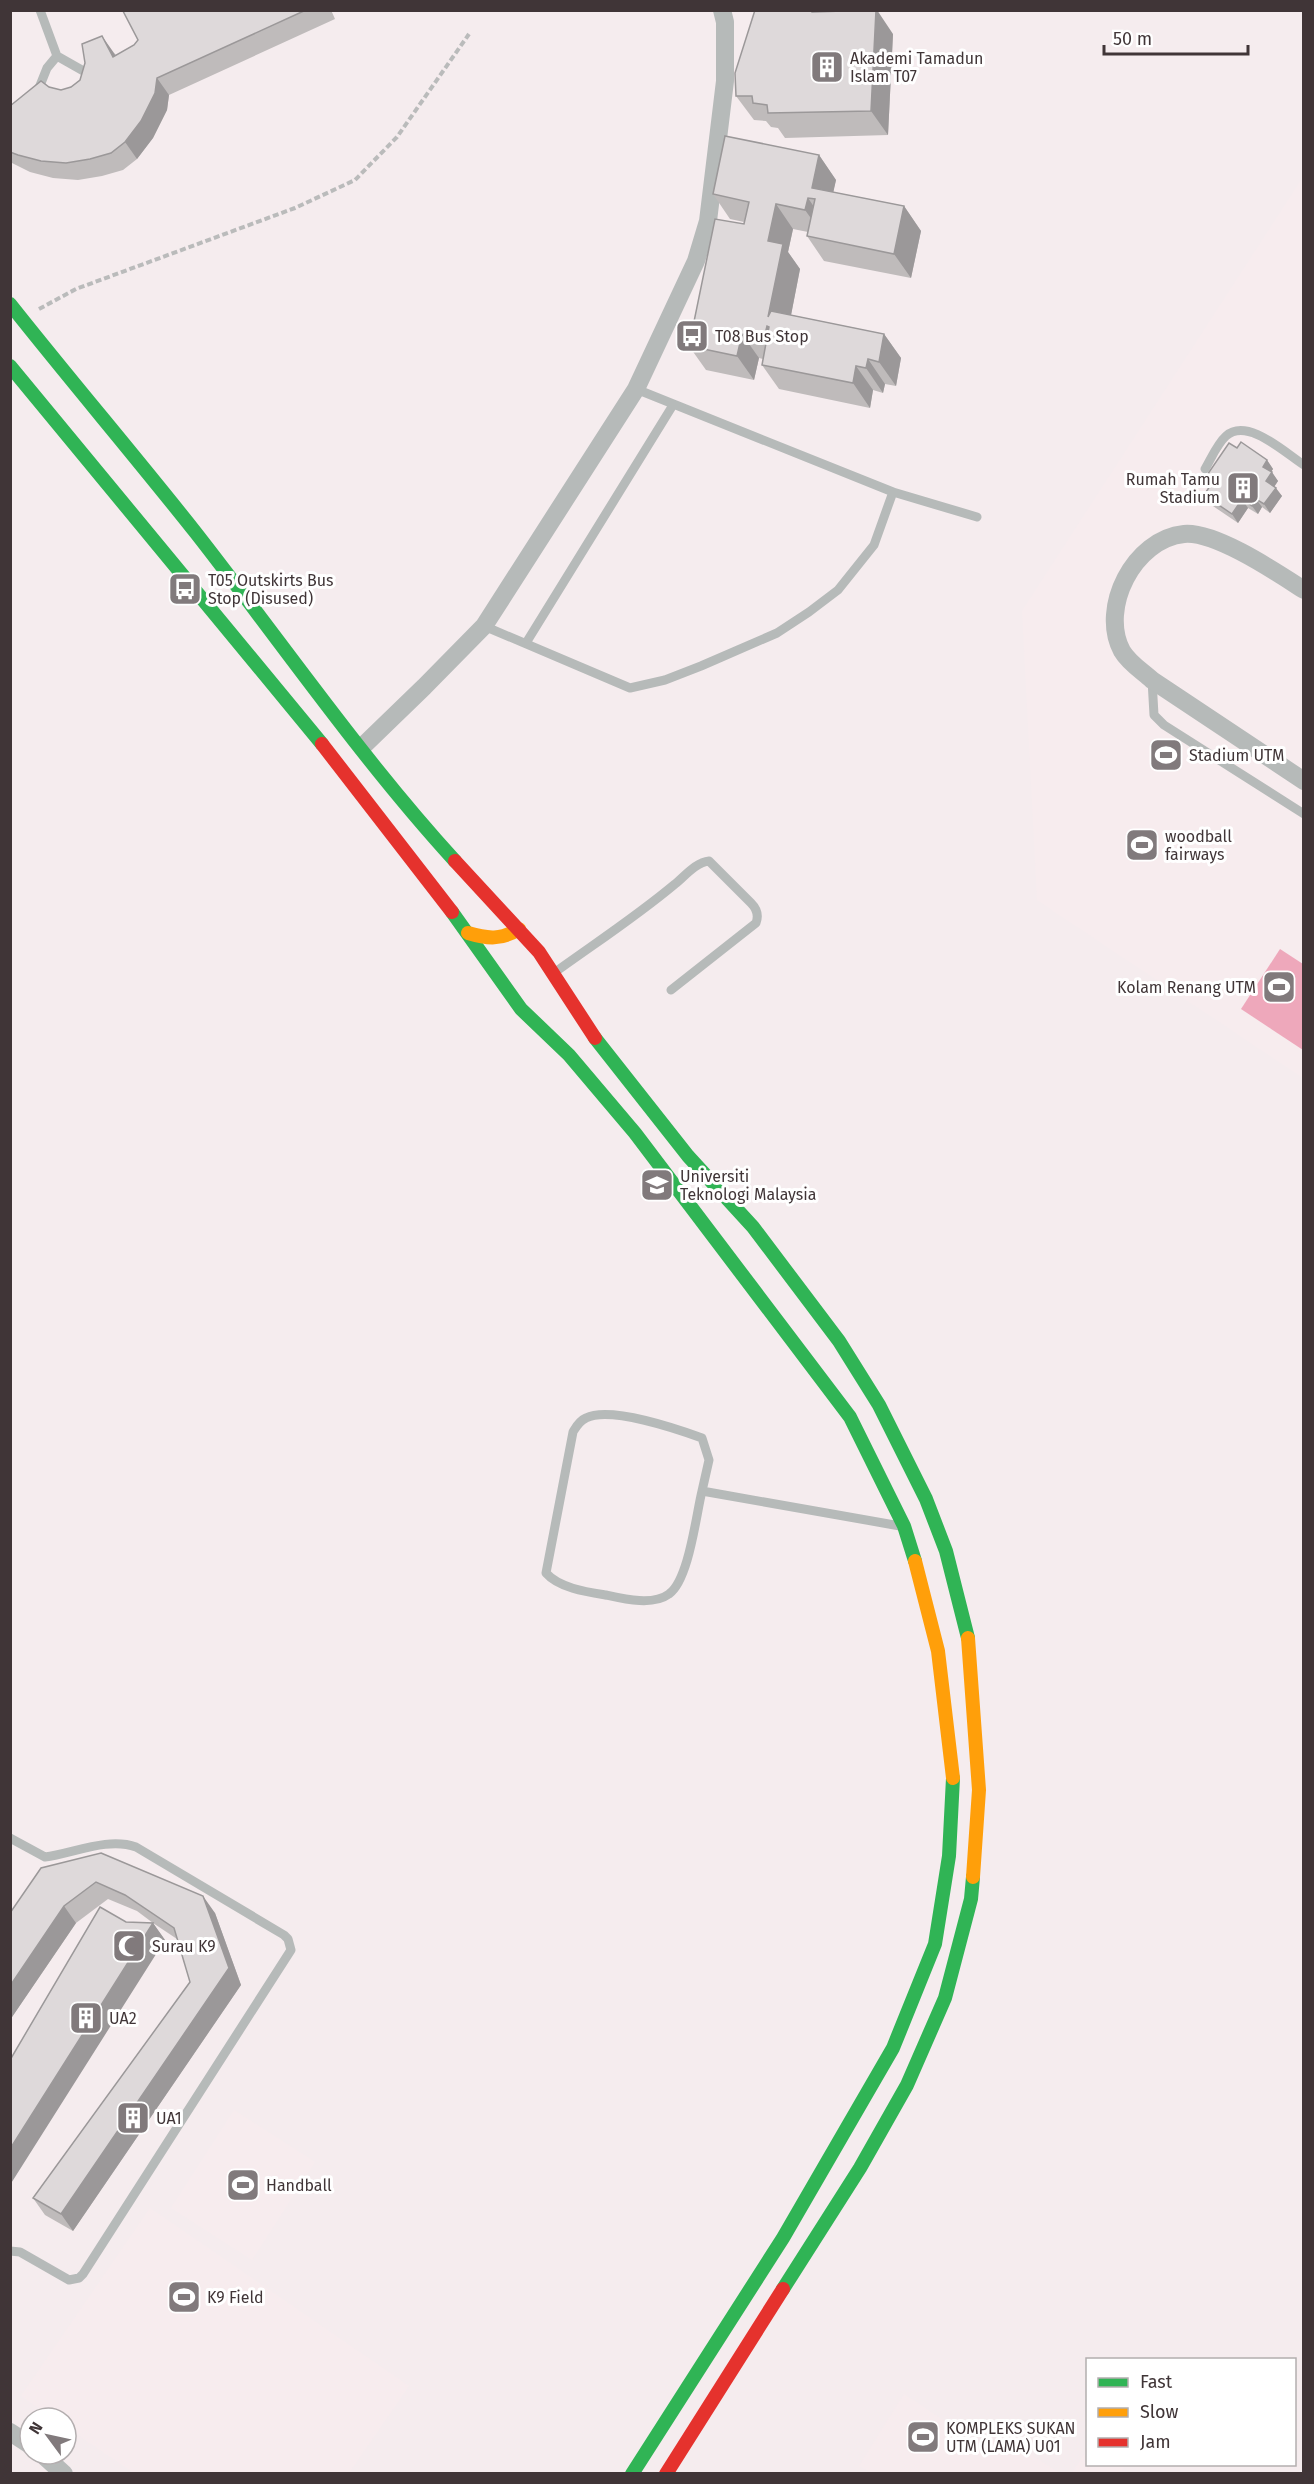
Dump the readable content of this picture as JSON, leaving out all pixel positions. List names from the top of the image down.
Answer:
{
  "places": {
    "building": [
      "Akademi Tamadun Islam T07",
      "Rumah Tamu Stadium",
      "UA2",
      "UA1"
    ],
    "bus stop": ["T08 Bus Stop", "T05 Outskirts Bus Stop (Disused)"],
    "sports": [
      "Stadium UTM",
      "woodball fairways",
      "Kolam Renang UTM",
      "Handball",
      "K9 Field",
      "KOMPLEKS SUKAN UTM (LAMA) U01"
    ],
    "school or university": ["Universiti Teknologi Malaysia"],
    "mosque": ["Surau K9"]
  },
  "legend": ["Fast", "Slow", "Jam"],
  "scale_bar": "50 m",
  "north": "top left"
}
